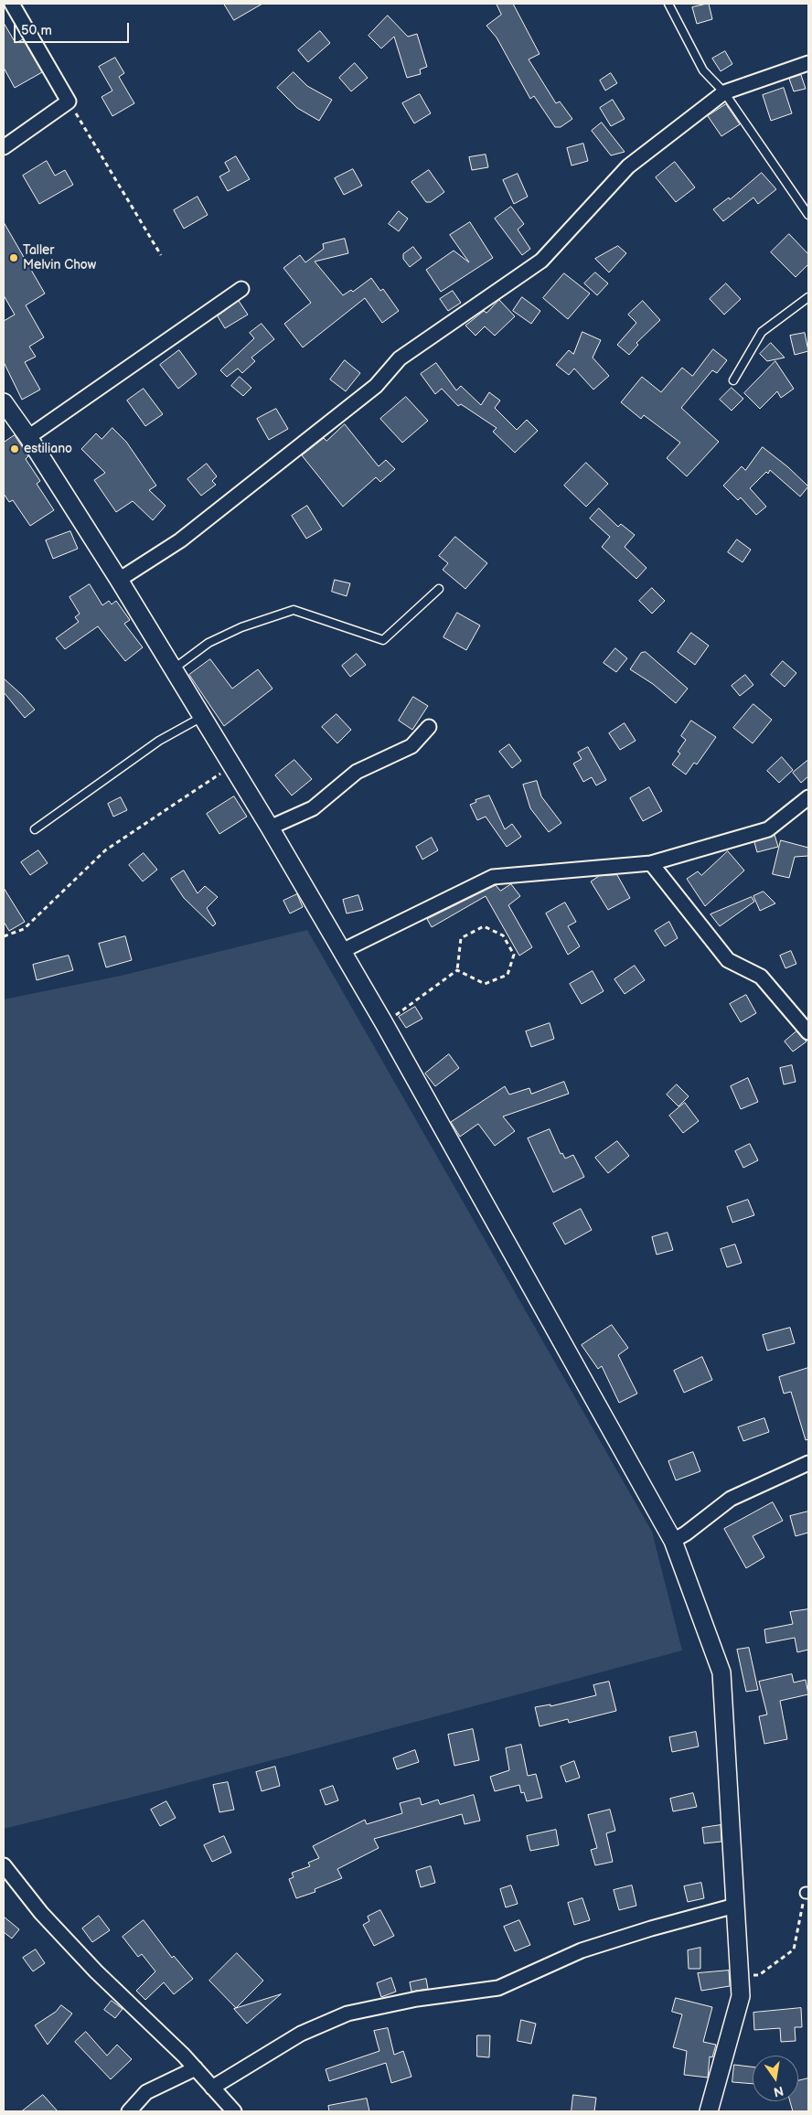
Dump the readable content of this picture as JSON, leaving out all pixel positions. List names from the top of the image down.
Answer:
{
  "places": ["Taller Melvin Chow", "estiliano"],
  "scale_bar": "50 m",
  "north": "bottom"
}
